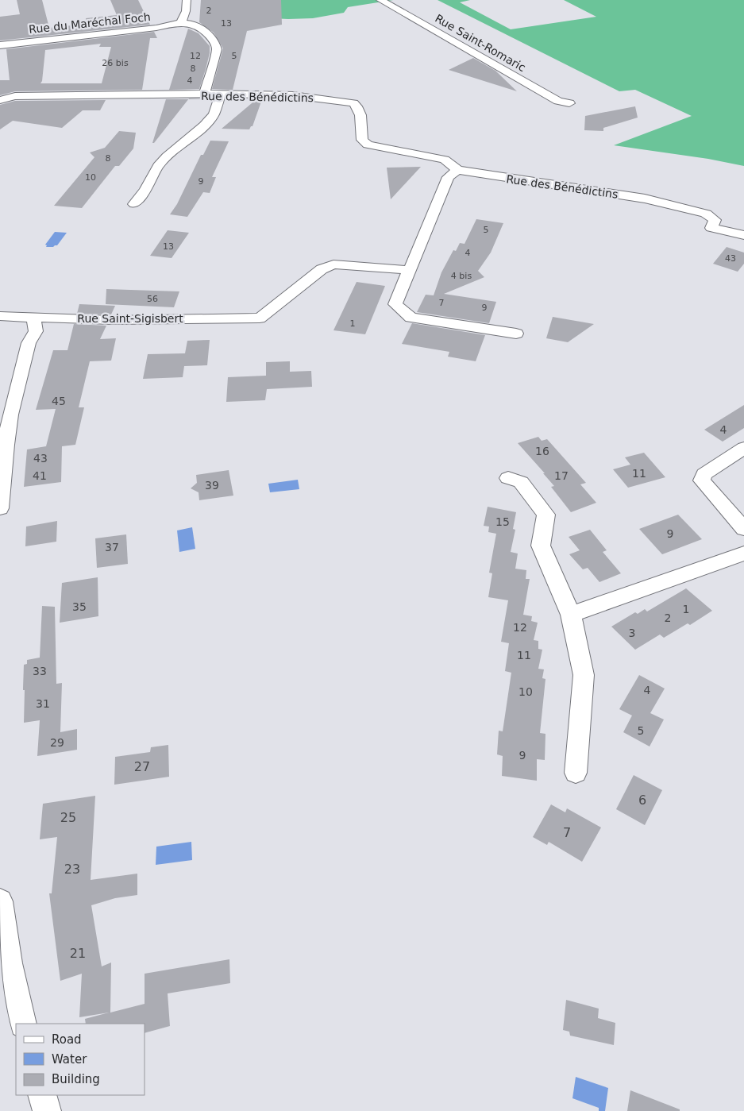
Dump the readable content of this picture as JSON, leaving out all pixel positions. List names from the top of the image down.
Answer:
{
  "streets": {
    "street": [
      "Rue du Maréchal Foch",
      "Rue Saint-Romaric",
      "Rue des Bénédictins",
      "Rue Saint-Sigisbert"
    ]
  },
  "house_numbers": [
    "2",
    "13",
    "12",
    "5",
    "26 bis",
    "8",
    "4",
    "8",
    "10",
    "9",
    "5",
    "13",
    "4",
    "43",
    "4 bis",
    "56",
    "7",
    "9",
    "1",
    "45",
    "4",
    "16",
    "43",
    "11",
    "41",
    "17",
    "39",
    "15",
    "9",
    "37",
    "35",
    "1",
    "2",
    "12",
    "3",
    "11",
    "33",
    "4",
    "10",
    "31",
    "5",
    "29",
    "9",
    "27",
    "6",
    "25",
    "7",
    "23",
    "21"
  ],
  "legend": ["Road", "Water", "Building"]
}
